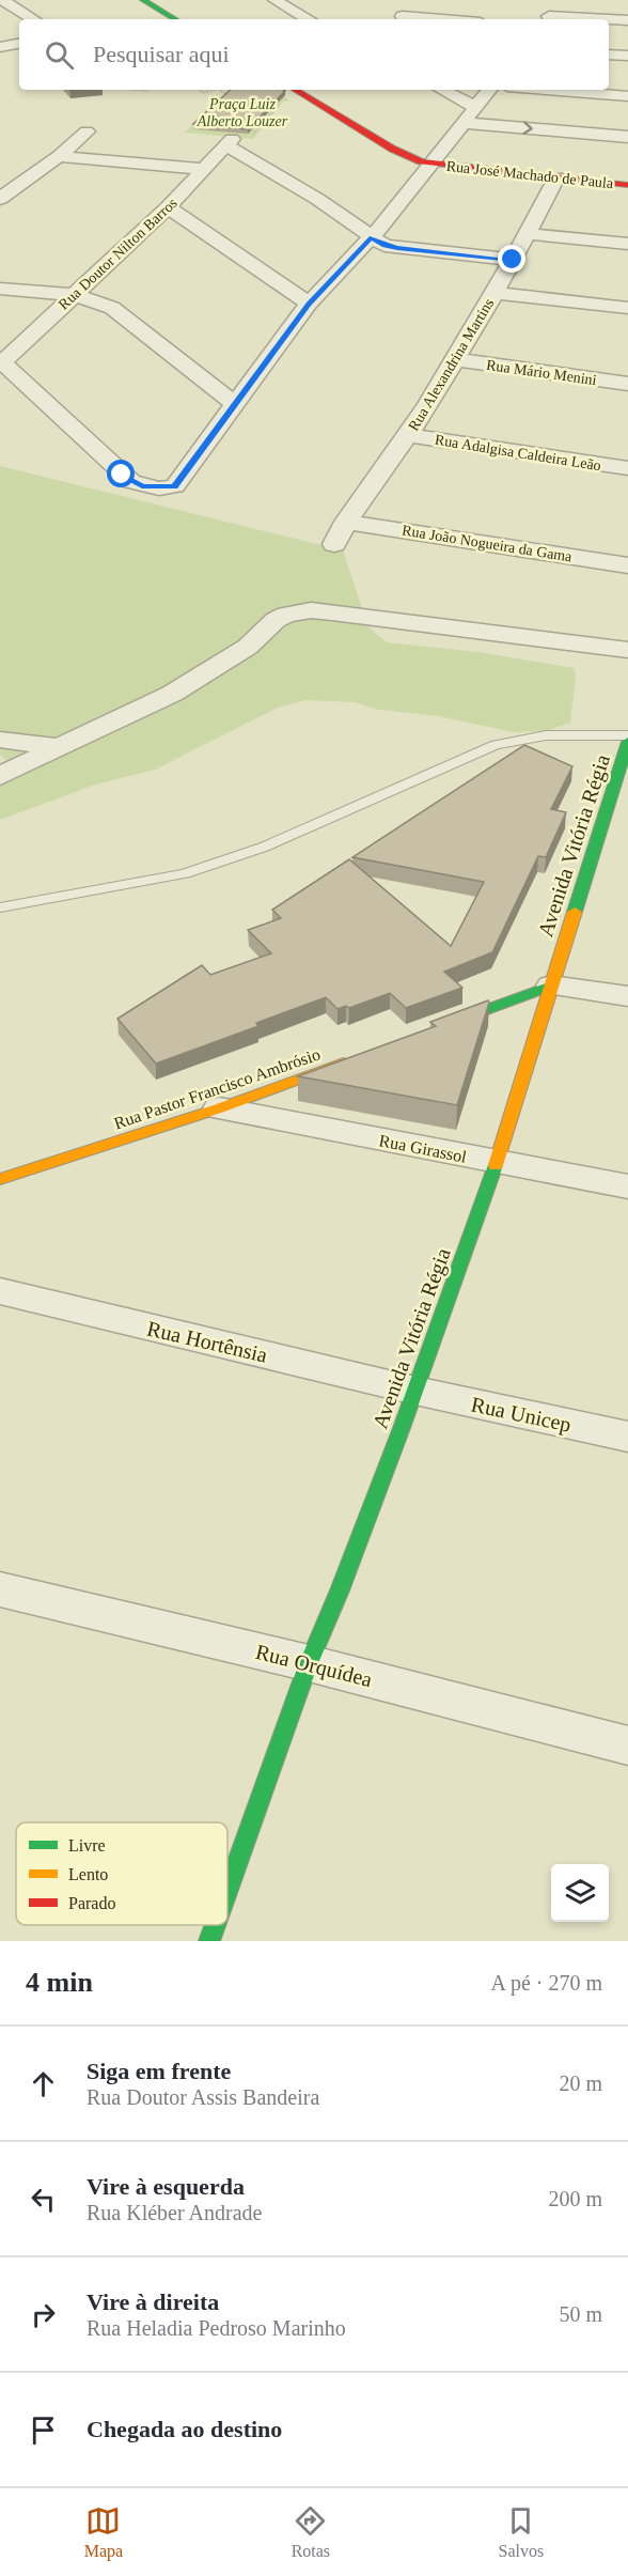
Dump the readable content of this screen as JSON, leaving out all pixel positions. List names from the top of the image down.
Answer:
{
  "streets": {
    "street": [
      "Rua José Machado de Paula",
      "Rua Doutor Nilton Barros",
      "Rua Alexandrina Martins",
      "Rua Mário Menini",
      "Rua Adalgisa Caldeira Leão",
      "Rua João Nogueira da Gama",
      "Avenida Vitória Régia",
      "Rua Pastor Francisco Ambrósio",
      "Rua Girassol",
      "Rua Hortênsia",
      "Rua Unicep",
      "Rua Orquídea"
    ]
  },
  "crossings": [
    ["Rua José Machado de Paula", "Rua Alexandrina Martins"],
    ["Rua Alexandrina Martins", "Rua Mário Menini"],
    ["Rua Alexandrina Martins", "Rua Adalgisa Caldeira Leão"],
    ["Rua Alexandrina Martins", "Rua João Nogueira da Gama"],
    ["Avenida Vitória Régia", "Rua Girassol"],
    ["Avenida Vitória Régia", "Rua Hortênsia"],
    ["Avenida Vitória Régia", "Rua Unicep"],
    ["Avenida Vitória Régia", "Rua Orquídea"],
    ["Rua Pastor Francisco Ambrósio", "Rua Girassol"],
    ["Rua Hortênsia", "Rua Unicep"]
  ],
  "parks": ["Praça Luiz Alberto Louzer"],
  "legend": ["Livre", "Lento", "Parado"],
  "page": {
    "search": "Pesquisar aqui",
    "heading": ["4 min", "A pé · 270 m"],
    "list": [
      ["Siga em frente", "Rua Doutor Assis Bandeira", "20 m"],
      ["Vire à esquerda", "Rua Kléber Andrade", "200 m"],
      ["Vire à direita", "Rua Heladia Pedroso Marinho", "50 m"],
      "Chegada ao destino"
    ],
    "nav": ["Mapa", "Rotas", "Salvos"]
  }
}
